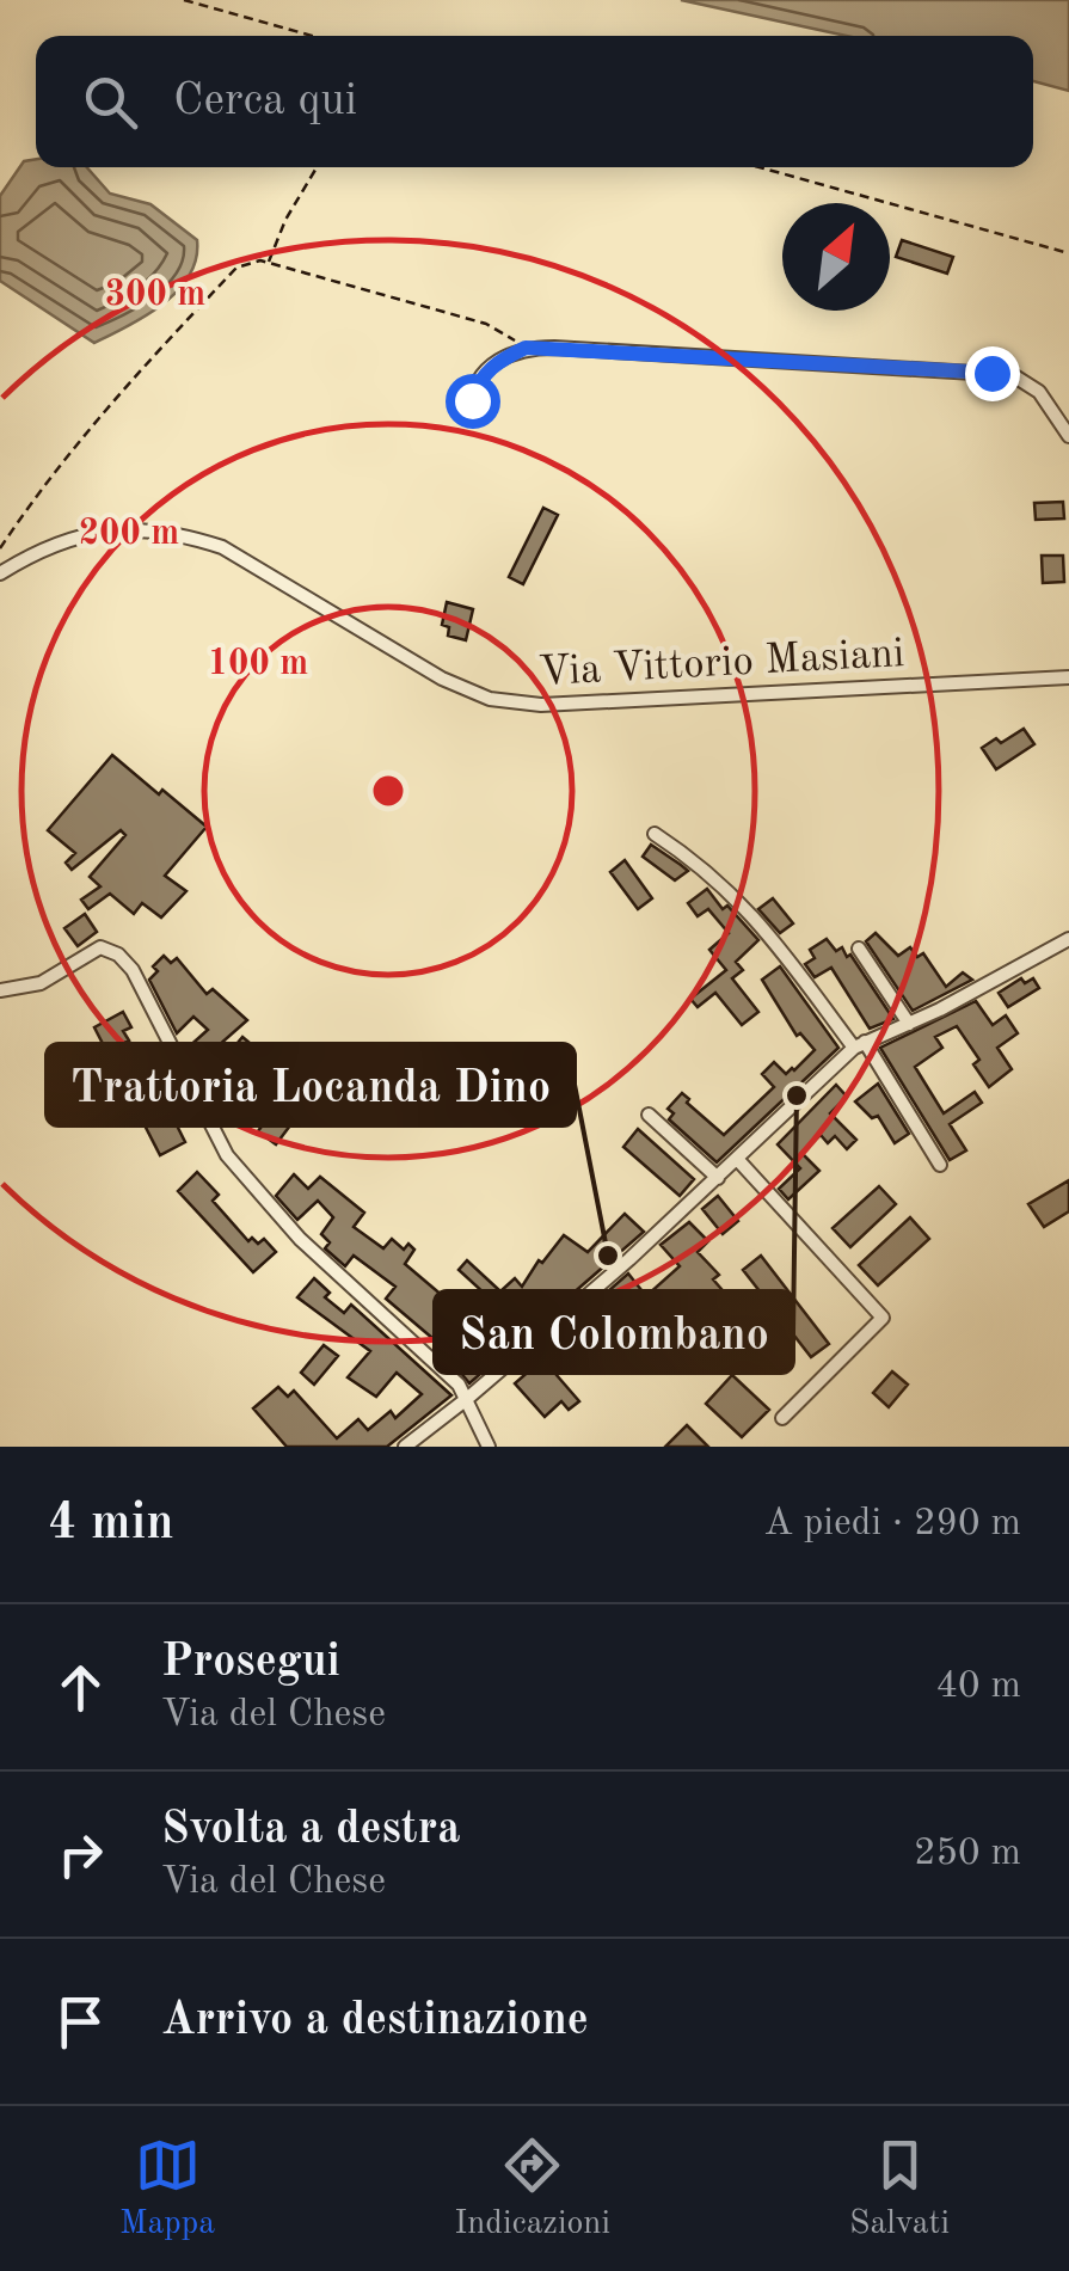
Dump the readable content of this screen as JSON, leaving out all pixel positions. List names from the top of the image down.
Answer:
{
  "streets": {
    "street": ["Via Vittorio Masiani"]
  },
  "places": ["San Colombano", "Trattoria Locanda Dino"],
  "north": "top right",
  "page": {
    "search": "Cerca qui",
    "heading": ["4 min", "A piedi · 290 m"],
    "list": [
      ["Prosegui", "Via del Chese", "40 m"],
      ["Svolta a destra", "Via del Chese", "250 m"],
      "Arrivo a destinazione"
    ],
    "nav": ["Mappa", "Indicazioni", "Salvati"]
  },
  "rings": ["300 m", "200 m", "100 m"]
}
